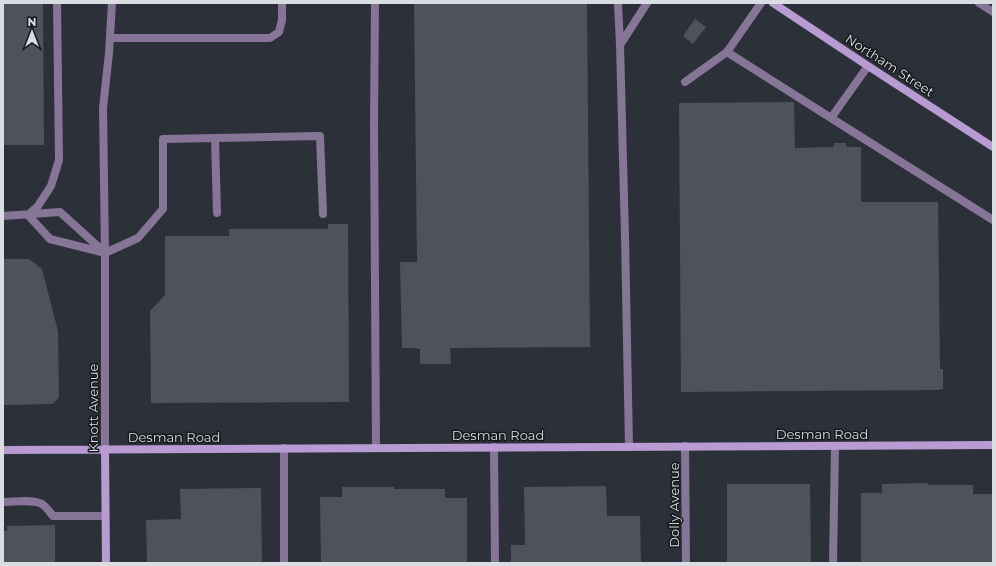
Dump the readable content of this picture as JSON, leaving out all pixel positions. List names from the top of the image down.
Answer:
{
  "streets": {
    "street": [
      "Northam Street",
      "Knott Avenue",
      "Desman Road",
      "Dolly Avenue"
    ]
  },
  "crossings": [
    ["Knott Avenue", "Desman Road"],
    ["Desman Road", "Dolly Avenue"]
  ],
  "north": "top"
}
